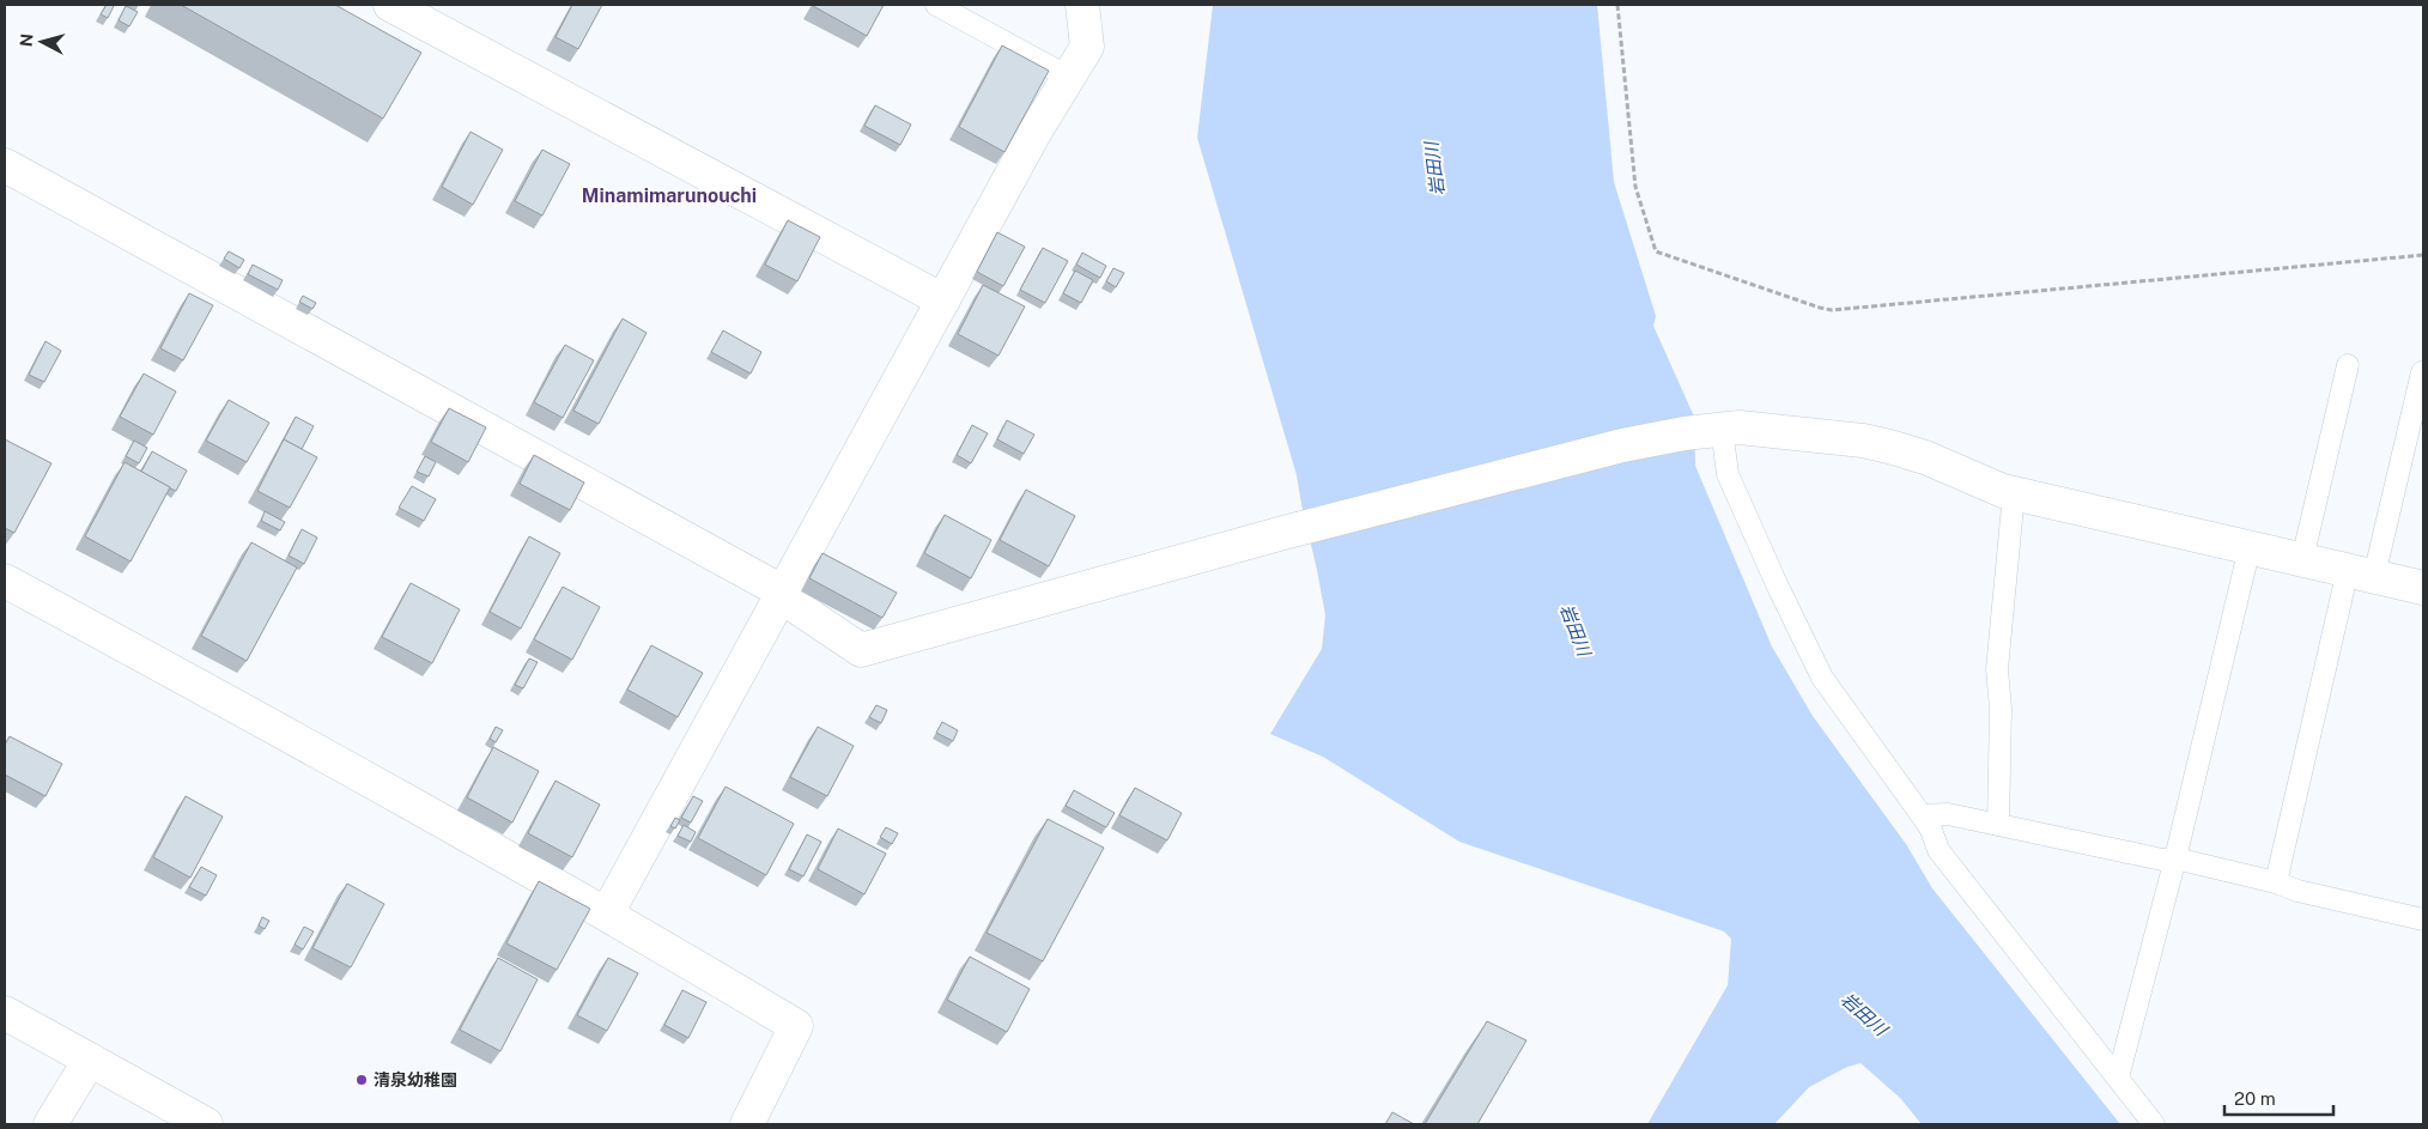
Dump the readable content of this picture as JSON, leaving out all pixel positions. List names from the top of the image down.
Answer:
{
  "districts": ["Minamimarunouchi"],
  "water": ["岩田川"],
  "places": ["清泉幼稚園"],
  "scale_bar": "20 m",
  "north": "left"
}
